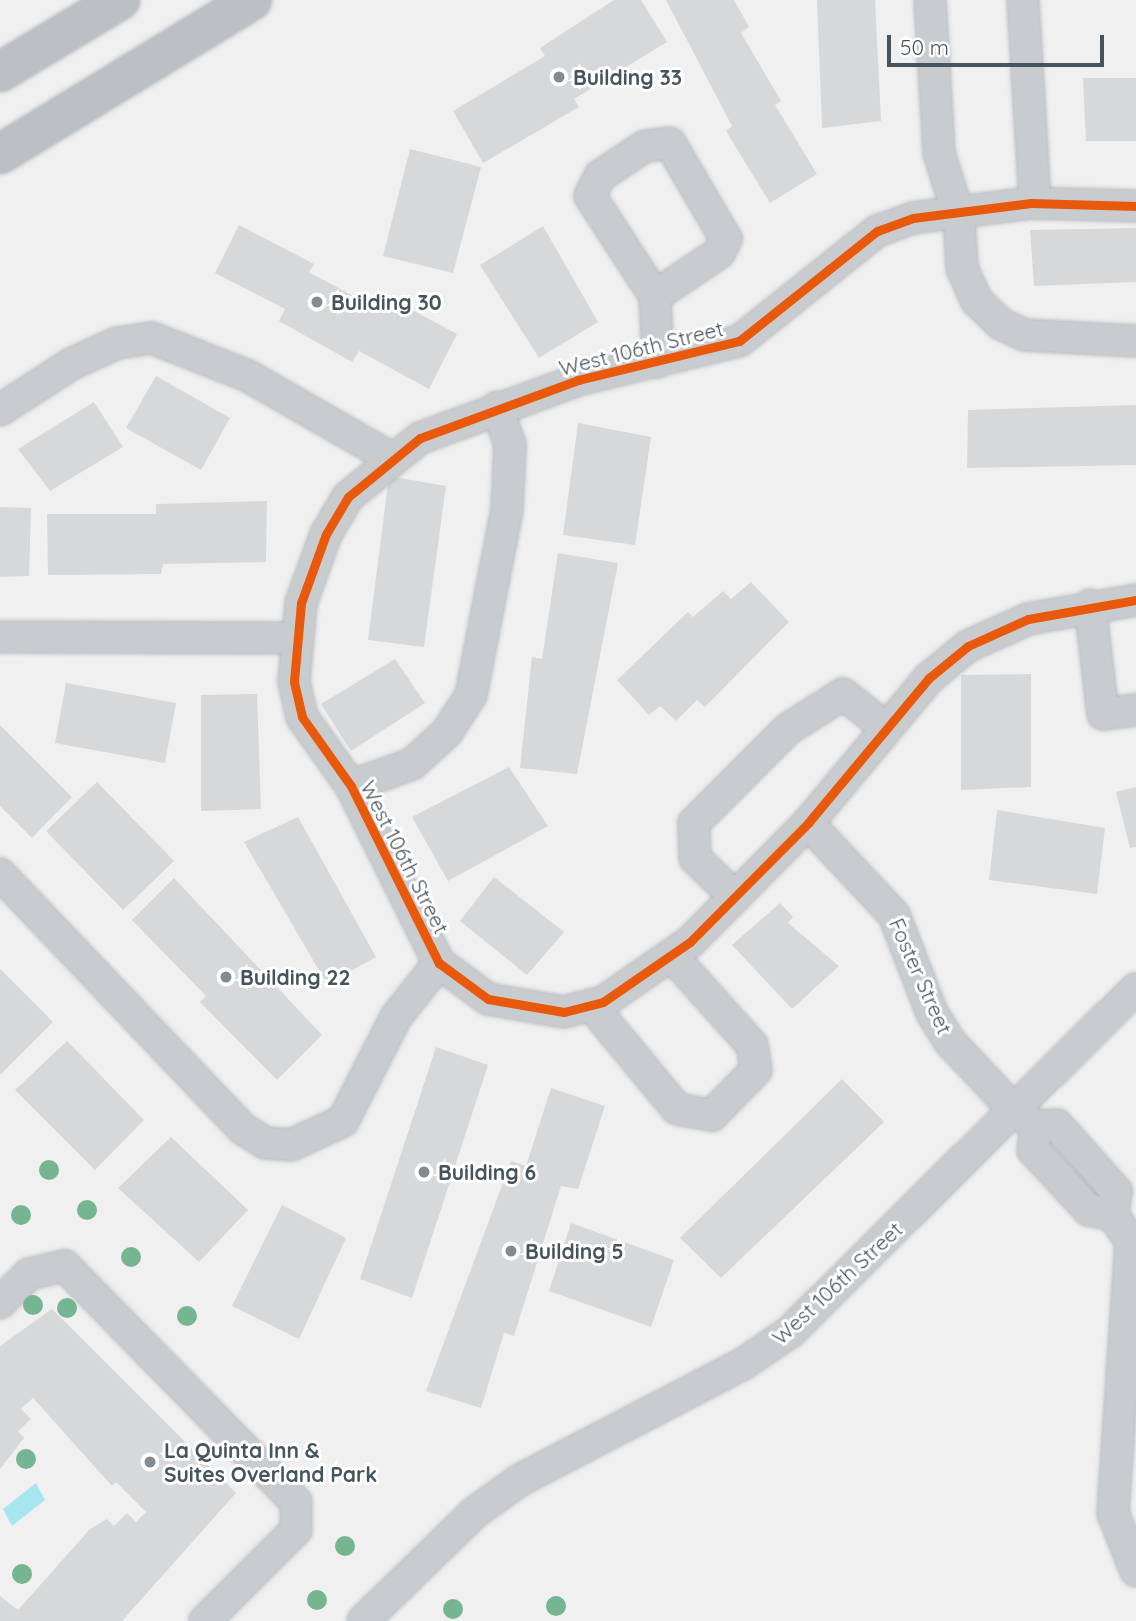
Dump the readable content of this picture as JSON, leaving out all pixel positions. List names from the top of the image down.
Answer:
{
  "streets": {
    "street": ["West 106th Street", "Foster Street"]
  },
  "crossings": [
    ["West 106th Street", "Foster Street"]
  ],
  "places": [
    "Building 33",
    "Building 30",
    "Building 22",
    "Building 6",
    "Building 5",
    "La Quinta Inn & Suites Overland Park"
  ],
  "scale_bar": "50 m"
}
